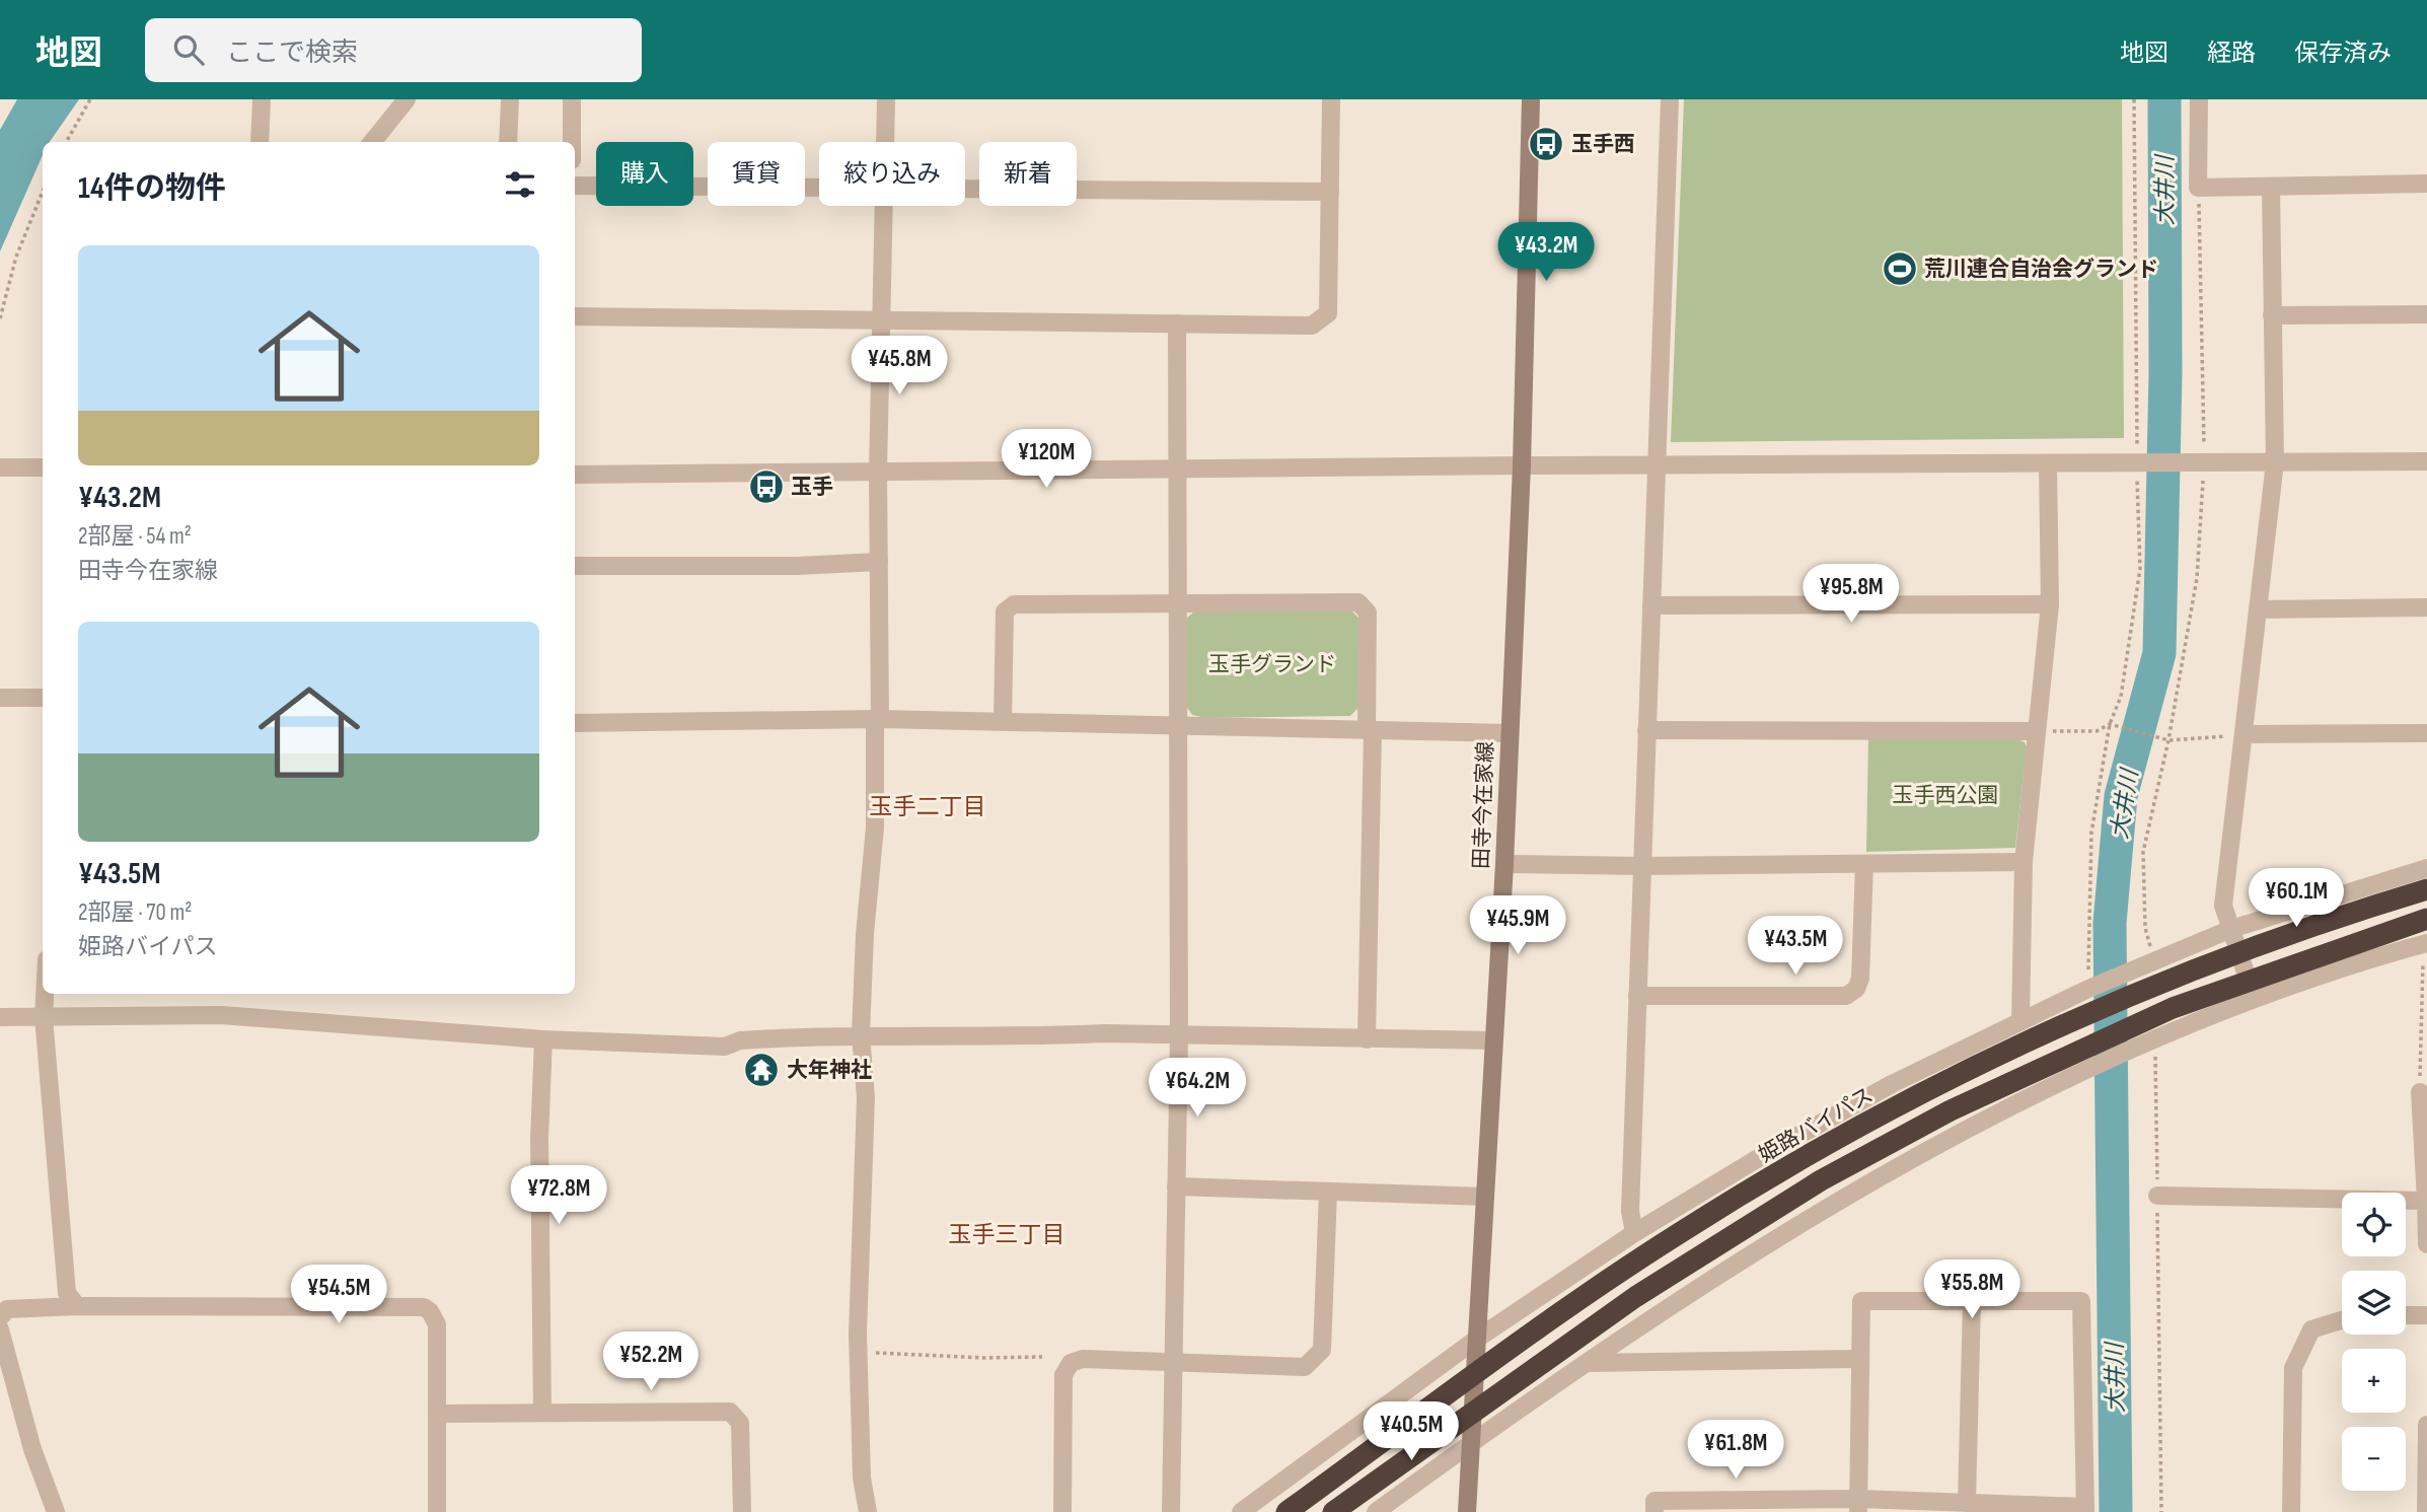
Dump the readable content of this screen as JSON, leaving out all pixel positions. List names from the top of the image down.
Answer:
{
  "streets": {
    "highway": ["姫路バイパス"],
    "main road": ["田寺今在家線"]
  },
  "districts": ["玉手二丁目", "玉手三丁目"],
  "water": ["大井川"],
  "parks": ["玉手グランド", "玉手西公園"],
  "places": {
    "bus stop": ["玉手西", "玉手"],
    "sports": ["荒川連合自治会グランド"],
    "temple": ["大年神社"]
  },
  "page": {
    "header": "地図",
    "search": "ここで検索",
    "nav": ["地図", "経路", "保存済み"],
    "chip": [
      "購入",
      "賃貸",
      "絞り込み",
      "新着"
    ],
    "heading": "14件の物件",
    "price": [
      "¥43.2M",
      "¥45.8M",
      "¥120M",
      "¥95.8M",
      "¥60.1M",
      "¥45.9M",
      "¥43.5M",
      "¥64.2M",
      "¥72.8M",
      "¥55.8M",
      "¥54.5M",
      "¥52.2M",
      "¥40.5M",
      "¥61.8M"
    ],
    "list": [
      {
        "name": "¥43.2M",
        "note": "2部屋 · 54 m² · 田寺今在家線"
      },
      {
        "name": "¥43.5M",
        "note": "2部屋 · 70 m² · 姫路バイパス"
      }
    ],
    "map_buttons": ["+", "−"]
  }
}
